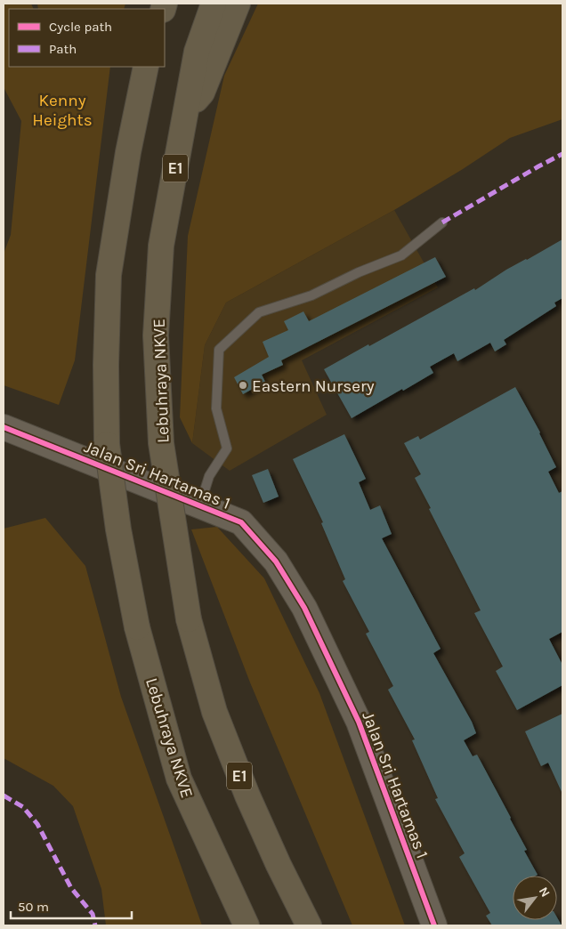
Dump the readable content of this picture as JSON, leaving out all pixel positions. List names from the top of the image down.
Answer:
{
  "streets": {
    "highway": ["E1", "Lebuhraya NKVE"],
    "street": ["Jalan Sri Hartamas 1"]
  },
  "parks": ["Kenny Heights"],
  "places": ["Eastern Nursery"],
  "legend": ["Cycle path", "Path"],
  "scale_bar": "50 m",
  "north": "top right"
}
